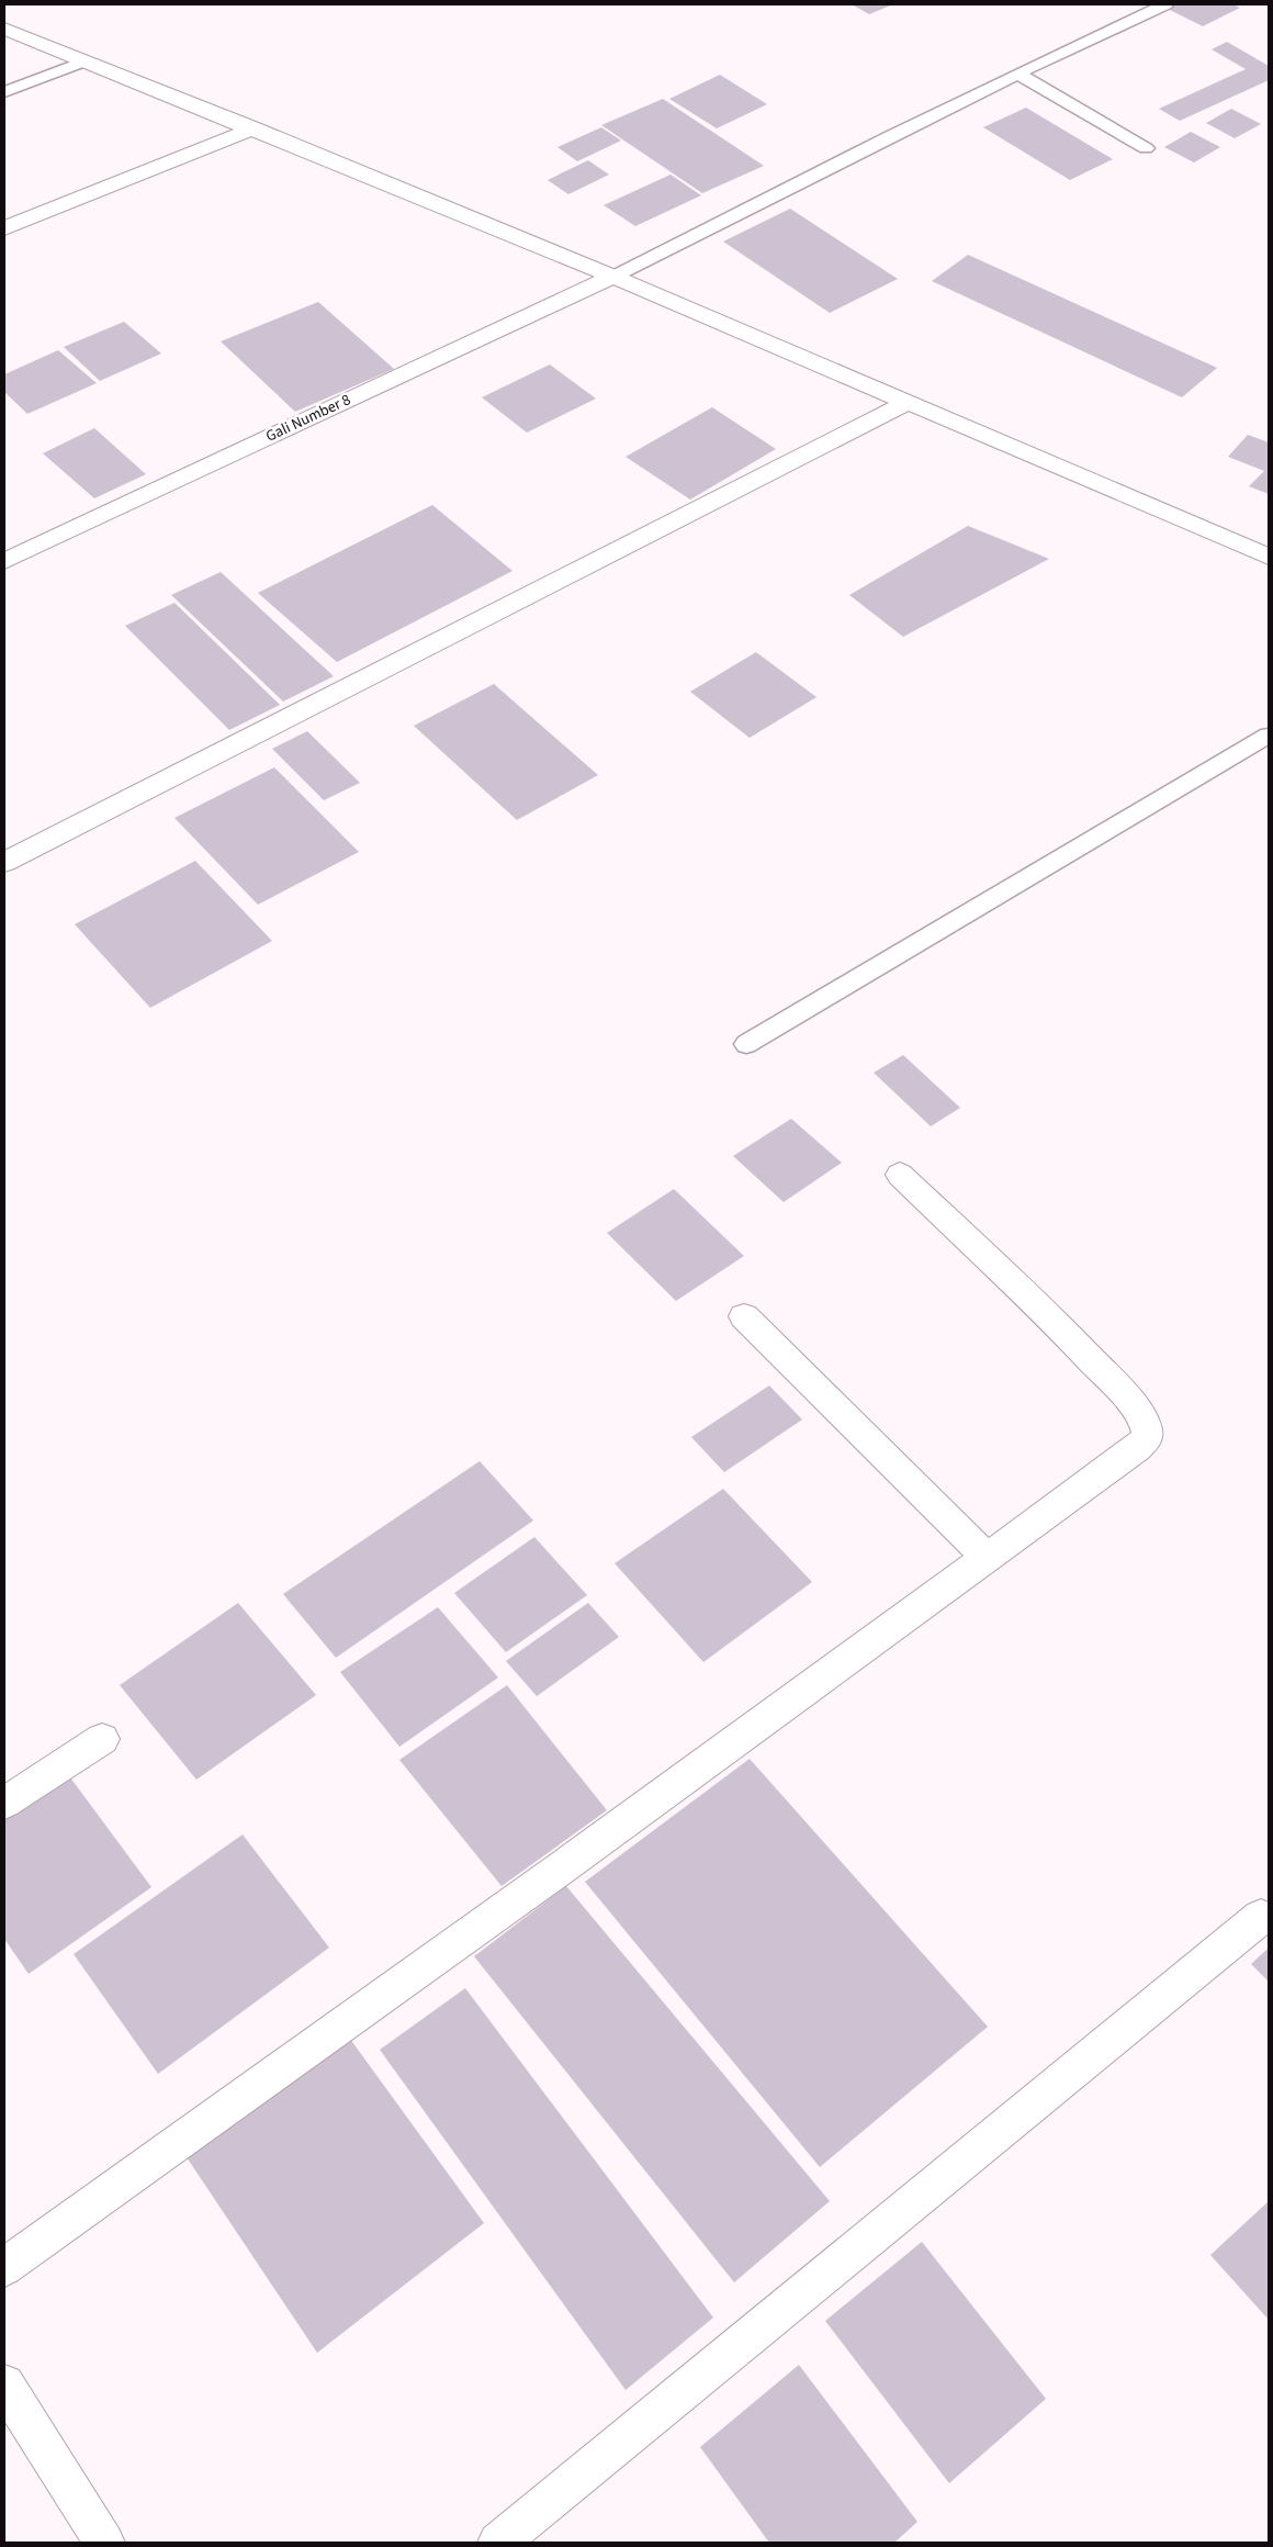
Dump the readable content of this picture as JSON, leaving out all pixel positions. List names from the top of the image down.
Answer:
{
  "streets": {
    "street": ["Gali Number 8"]
  }
}
